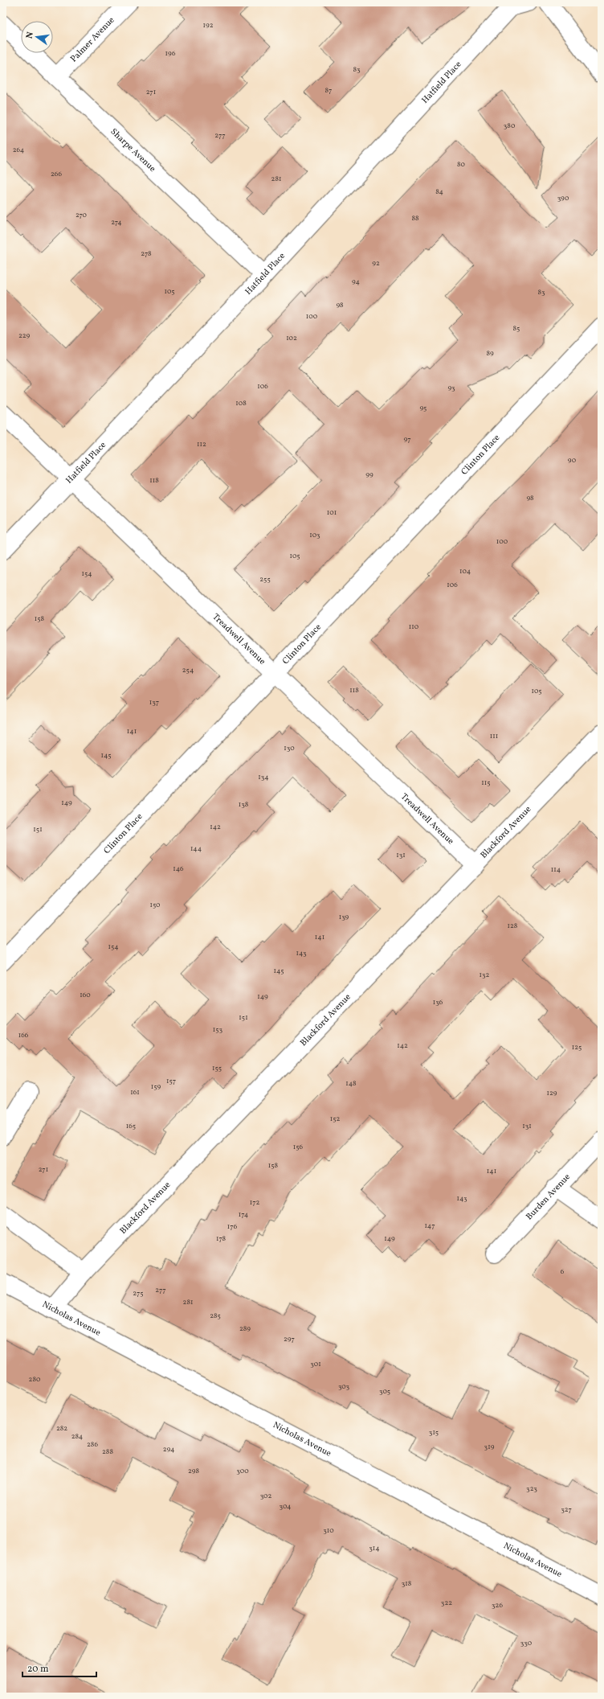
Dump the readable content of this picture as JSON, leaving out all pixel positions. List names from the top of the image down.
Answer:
{
  "streets": {
    "street": [
      "Palmer Avenue",
      "Hatfield Place",
      "Sharpe Avenue",
      "Clinton Place",
      "Treadwell Avenue",
      "Blackford Avenue",
      "Burden Avenue",
      "Nicholas Avenue"
    ]
  },
  "crossings": [
    ["Palmer Avenue", "Sharpe Avenue"],
    ["Hatfield Place", "Sharpe Avenue"],
    ["Hatfield Place", "Treadwell Avenue"],
    ["Clinton Place", "Treadwell Avenue"],
    ["Treadwell Avenue", "Blackford Avenue"],
    ["Blackford Avenue", "Nicholas Avenue"]
  ],
  "house_numbers": [
    "192",
    "196",
    "83",
    "87",
    "271",
    "380",
    "277",
    "264",
    "80",
    "266",
    "281",
    "84",
    "390",
    "270",
    "88",
    "274",
    "278",
    "92",
    "94",
    "105",
    "83",
    "98",
    "100",
    "85",
    "229",
    "102",
    "89",
    "106",
    "93",
    "108",
    "95",
    "97",
    "112",
    "90",
    "99",
    "118",
    "98",
    "101",
    "103",
    "100",
    "105",
    "104",
    "154",
    "255",
    "106",
    "158",
    "110",
    "254",
    "118",
    "105",
    "137",
    "141",
    "111",
    "130",
    "145",
    "134",
    "115",
    "149",
    "138",
    "142",
    "151",
    "144",
    "131",
    "146",
    "114",
    "150",
    "139",
    "128",
    "141",
    "154",
    "143",
    "145",
    "132",
    "160",
    "149",
    "136",
    "151",
    "153",
    "166",
    "142",
    "125",
    "155",
    "157",
    "148",
    "159",
    "161",
    "129",
    "152",
    "165",
    "131",
    "156",
    "158",
    "271",
    "141",
    "143",
    "172",
    "174",
    "147",
    "176",
    "178",
    "149",
    "6",
    "277",
    "275",
    "281",
    "285",
    "289",
    "297",
    "301",
    "280",
    "303",
    "305",
    "282",
    "315",
    "284",
    "286",
    "319",
    "294",
    "288",
    "298",
    "300",
    "323",
    "302",
    "304",
    "327",
    "310",
    "314",
    "318",
    "322",
    "326",
    "330"
  ],
  "scale_bar": "20 m",
  "north": "left"
}
